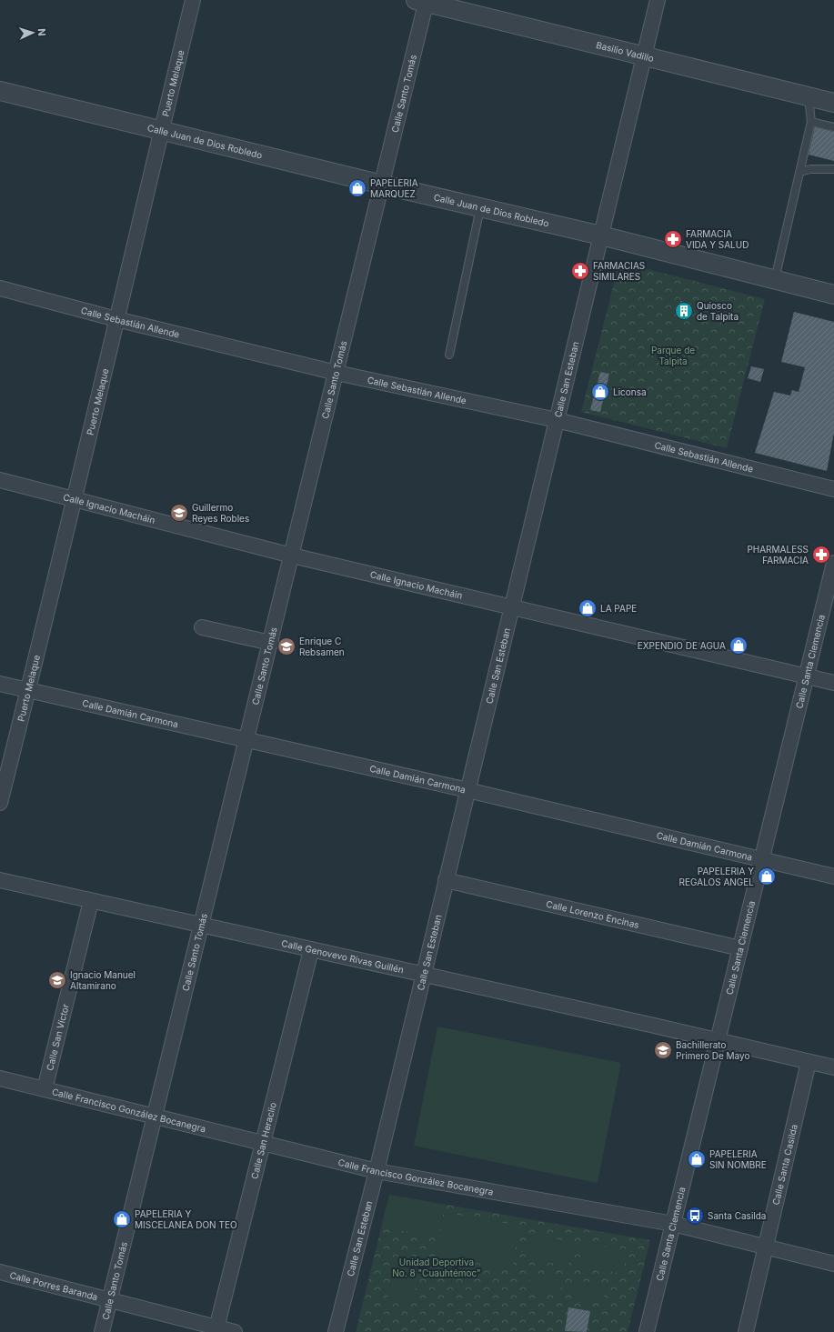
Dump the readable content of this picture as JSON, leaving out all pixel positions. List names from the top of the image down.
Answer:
{
  "streets": {
    "street": [
      "Basilio Vadillo",
      "Puerto Melaque",
      "Calle Santo Tomás",
      "Calle Juan de Dios Robledo",
      "Calle Sebastián Allende",
      "Calle San Esteban",
      "Calle Ignacio Macháin",
      "Calle Santa Clemencia",
      "Calle Damián Carmona",
      "Calle Lorenzo Encinas",
      "Calle Genovevo Rivas Guillén",
      "Calle San Víctor",
      "Calle Francisco González Bocanegra",
      "Calle San Heraclio",
      "Calle Santa Casilda",
      "Calle Porres Baranda"
    ]
  },
  "crossings": [
    ["Basilio Vadillo", "Calle Santo Tomás"],
    ["Basilio Vadillo", "Calle San Esteban"],
    ["Puerto Melaque", "Calle Juan de Dios Robledo"],
    ["Puerto Melaque", "Calle Sebastián Allende"],
    ["Puerto Melaque", "Calle Ignacio Macháin"],
    ["Puerto Melaque", "Calle Damián Carmona"],
    ["Calle Santo Tomás", "Calle Juan de Dios Robledo"],
    ["Calle Santo Tomás", "Calle Sebastián Allende"],
    ["Calle Santo Tomás", "Calle Ignacio Macháin"],
    ["Calle Santo Tomás", "Calle Damián Carmona"],
    ["Calle Santo Tomás", "Calle Genovevo Rivas Guillén"],
    ["Calle Santo Tomás", "Calle Francisco González Bocanegra"],
    ["Calle Santo Tomás", "Calle Porres Baranda"],
    ["Calle Juan de Dios Robledo", "Calle San Esteban"],
    ["Calle Sebastián Allende", "Calle San Esteban"],
    ["Calle San Esteban", "Calle Ignacio Macháin"],
    ["Calle San Esteban", "Calle Damián Carmona"],
    ["Calle San Esteban", "Calle Lorenzo Encinas"],
    ["Calle San Esteban", "Calle Genovevo Rivas Guillén"],
    ["Calle San Esteban", "Calle Francisco González Bocanegra"],
    ["Calle Ignacio Macháin", "Calle Santa Clemencia"],
    ["Calle Santa Clemencia", "Calle Damián Carmona"],
    ["Calle Santa Clemencia", "Calle Lorenzo Encinas"],
    ["Calle Santa Clemencia", "Calle Genovevo Rivas Guillén"],
    ["Calle Santa Clemencia", "Calle Francisco González Bocanegra"],
    ["Calle Genovevo Rivas Guillén", "Calle San Víctor"],
    ["Calle Genovevo Rivas Guillén", "Calle San Heraclio"],
    ["Calle Genovevo Rivas Guillén", "Calle Santa Casilda"],
    ["Calle San Víctor", "Calle Francisco González Bocanegra"],
    ["Calle Francisco González Bocanegra", "Calle San Heraclio"],
    ["Calle Francisco González Bocanegra", "Calle Santa Casilda"],
    ["Calle San Heraclio", "Calle Porres Baranda"]
  ],
  "parks": ["Parque de Talpita", "Unidad Deportiva No. 8 \"Cuauhtémoc\""],
  "places": {
    "shop": [
      "PAPELERIA MARQUEZ",
      "Liconsa",
      "LA PAPE",
      "EXPENDIO DE AGUA",
      "PAPELERIA Y REGALOS ANGEL",
      "PAPELERIA SIN NOMBRE",
      "PAPELERIA Y MISCELANEA DON TEO"
    ],
    "pharmacy": ["FARMACIA VIDA Y SALUD", "FARMACIAS SIMILARES", "PHARMALESS FARMACIA"],
    "building": ["Quiosco de Talpita"],
    "school or university": [
      "Guillermo Reyes Robles",
      "Enrique C Rebsamen",
      "Ignacio Manuel Altamirano",
      "Bachillerato Primero De Mayo"
    ],
    "bus stop": ["Santa Casilda"]
  },
  "north": "right"
}
